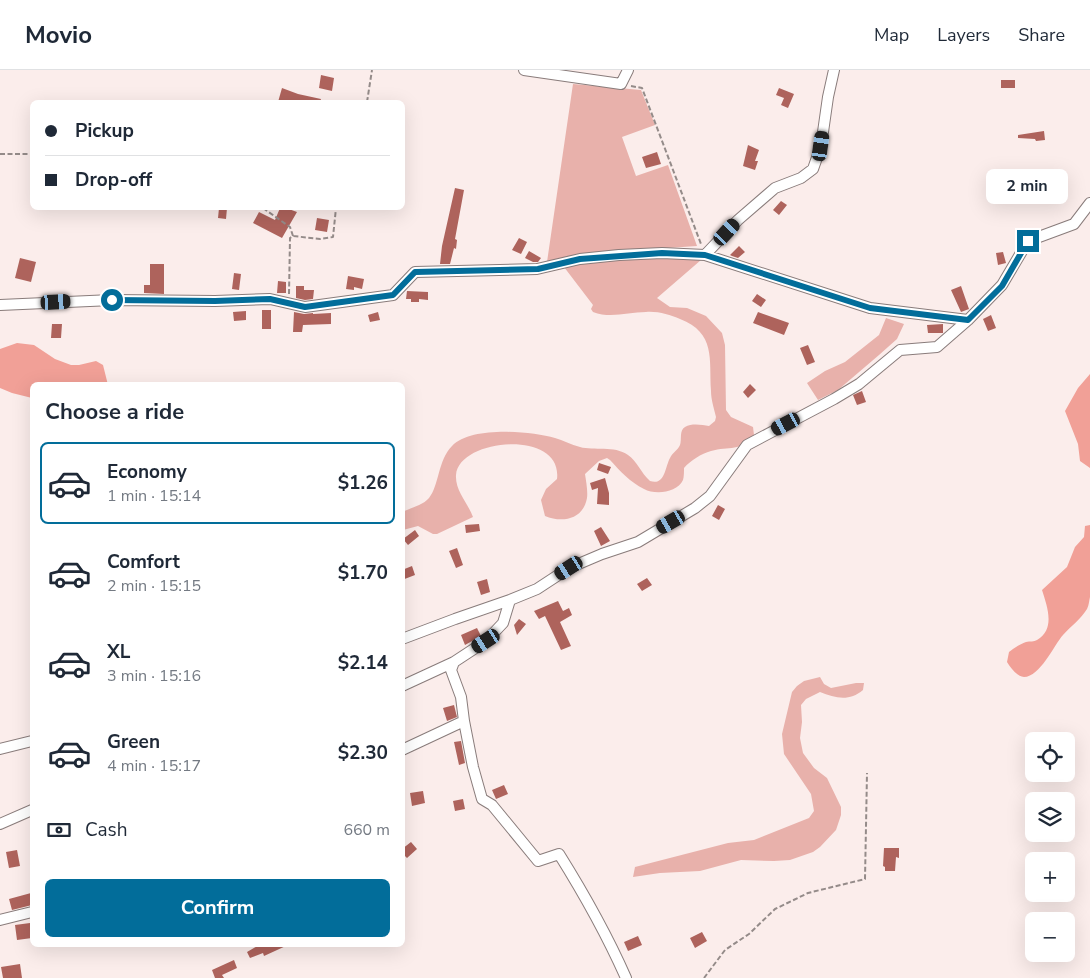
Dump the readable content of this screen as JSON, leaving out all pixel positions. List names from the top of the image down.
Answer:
{
  "page": {
    "header": "Movio",
    "nav": ["Map", "Layers", "Share"],
    "banner": ["Pickup", "Drop-off"],
    "bubble": "2 min",
    "heading": "Choose a ride",
    "list": [
      {
        "name": "Economy",
        "note": "1 min · 15:14",
        "value": "$1.26"
      },
      {
        "name": "Comfort",
        "note": "2 min · 15:15",
        "value": "$1.70"
      },
      {
        "name": "XL",
        "note": "3 min · 15:16",
        "value": "$2.14"
      },
      {
        "name": "Green",
        "note": "4 min · 15:17",
        "value": "$2.30"
      }
    ],
    "map_buttons": ["+", "−"],
    "pay": ["Cash", "660 m"],
    "buttons": "Confirm"
  }
}
